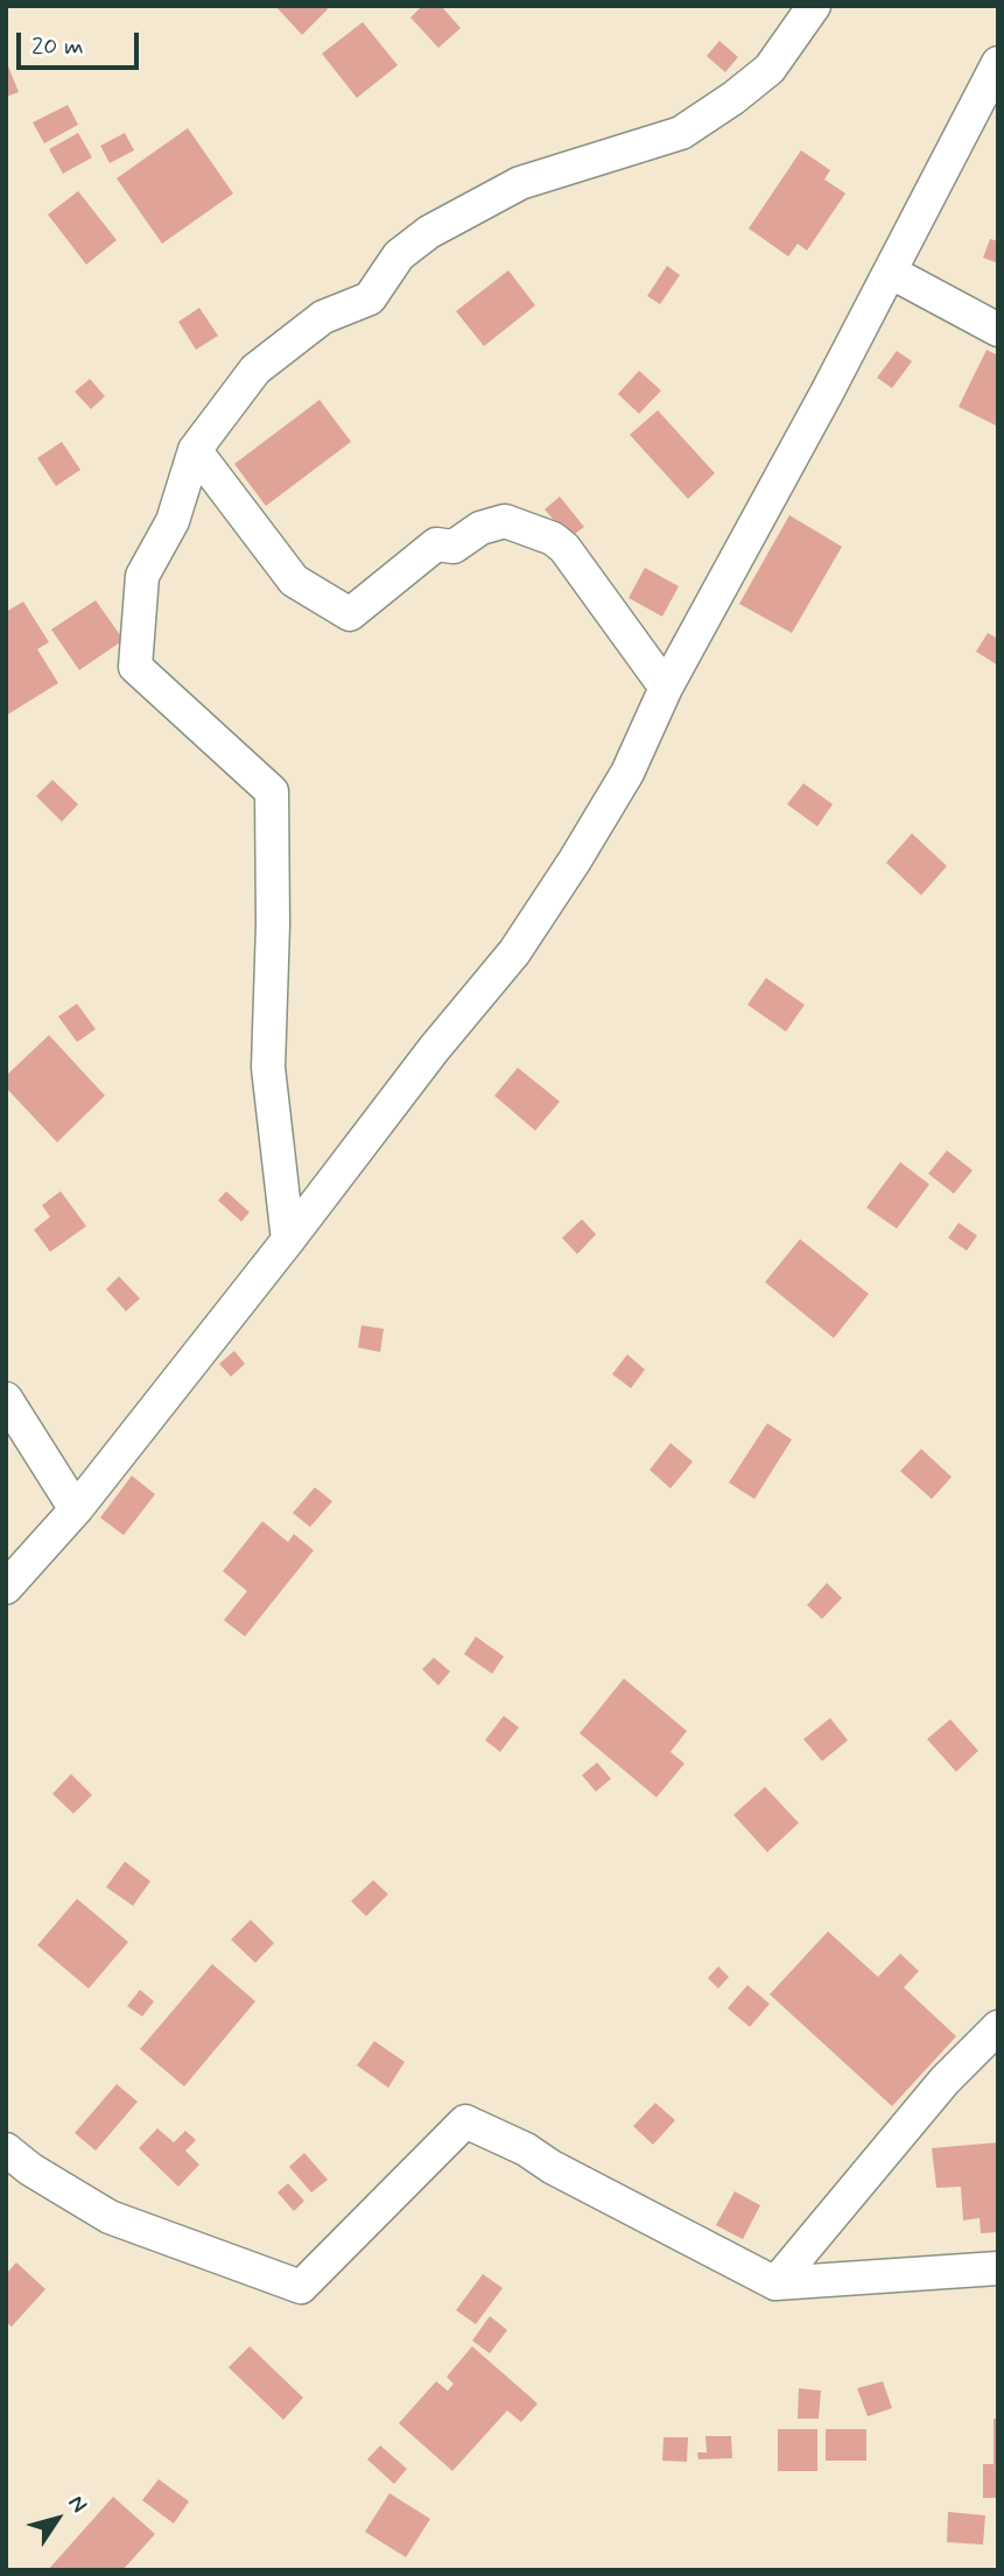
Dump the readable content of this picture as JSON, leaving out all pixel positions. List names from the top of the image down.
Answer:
{
  "scale_bar": "20 m",
  "north": "top right"
}
